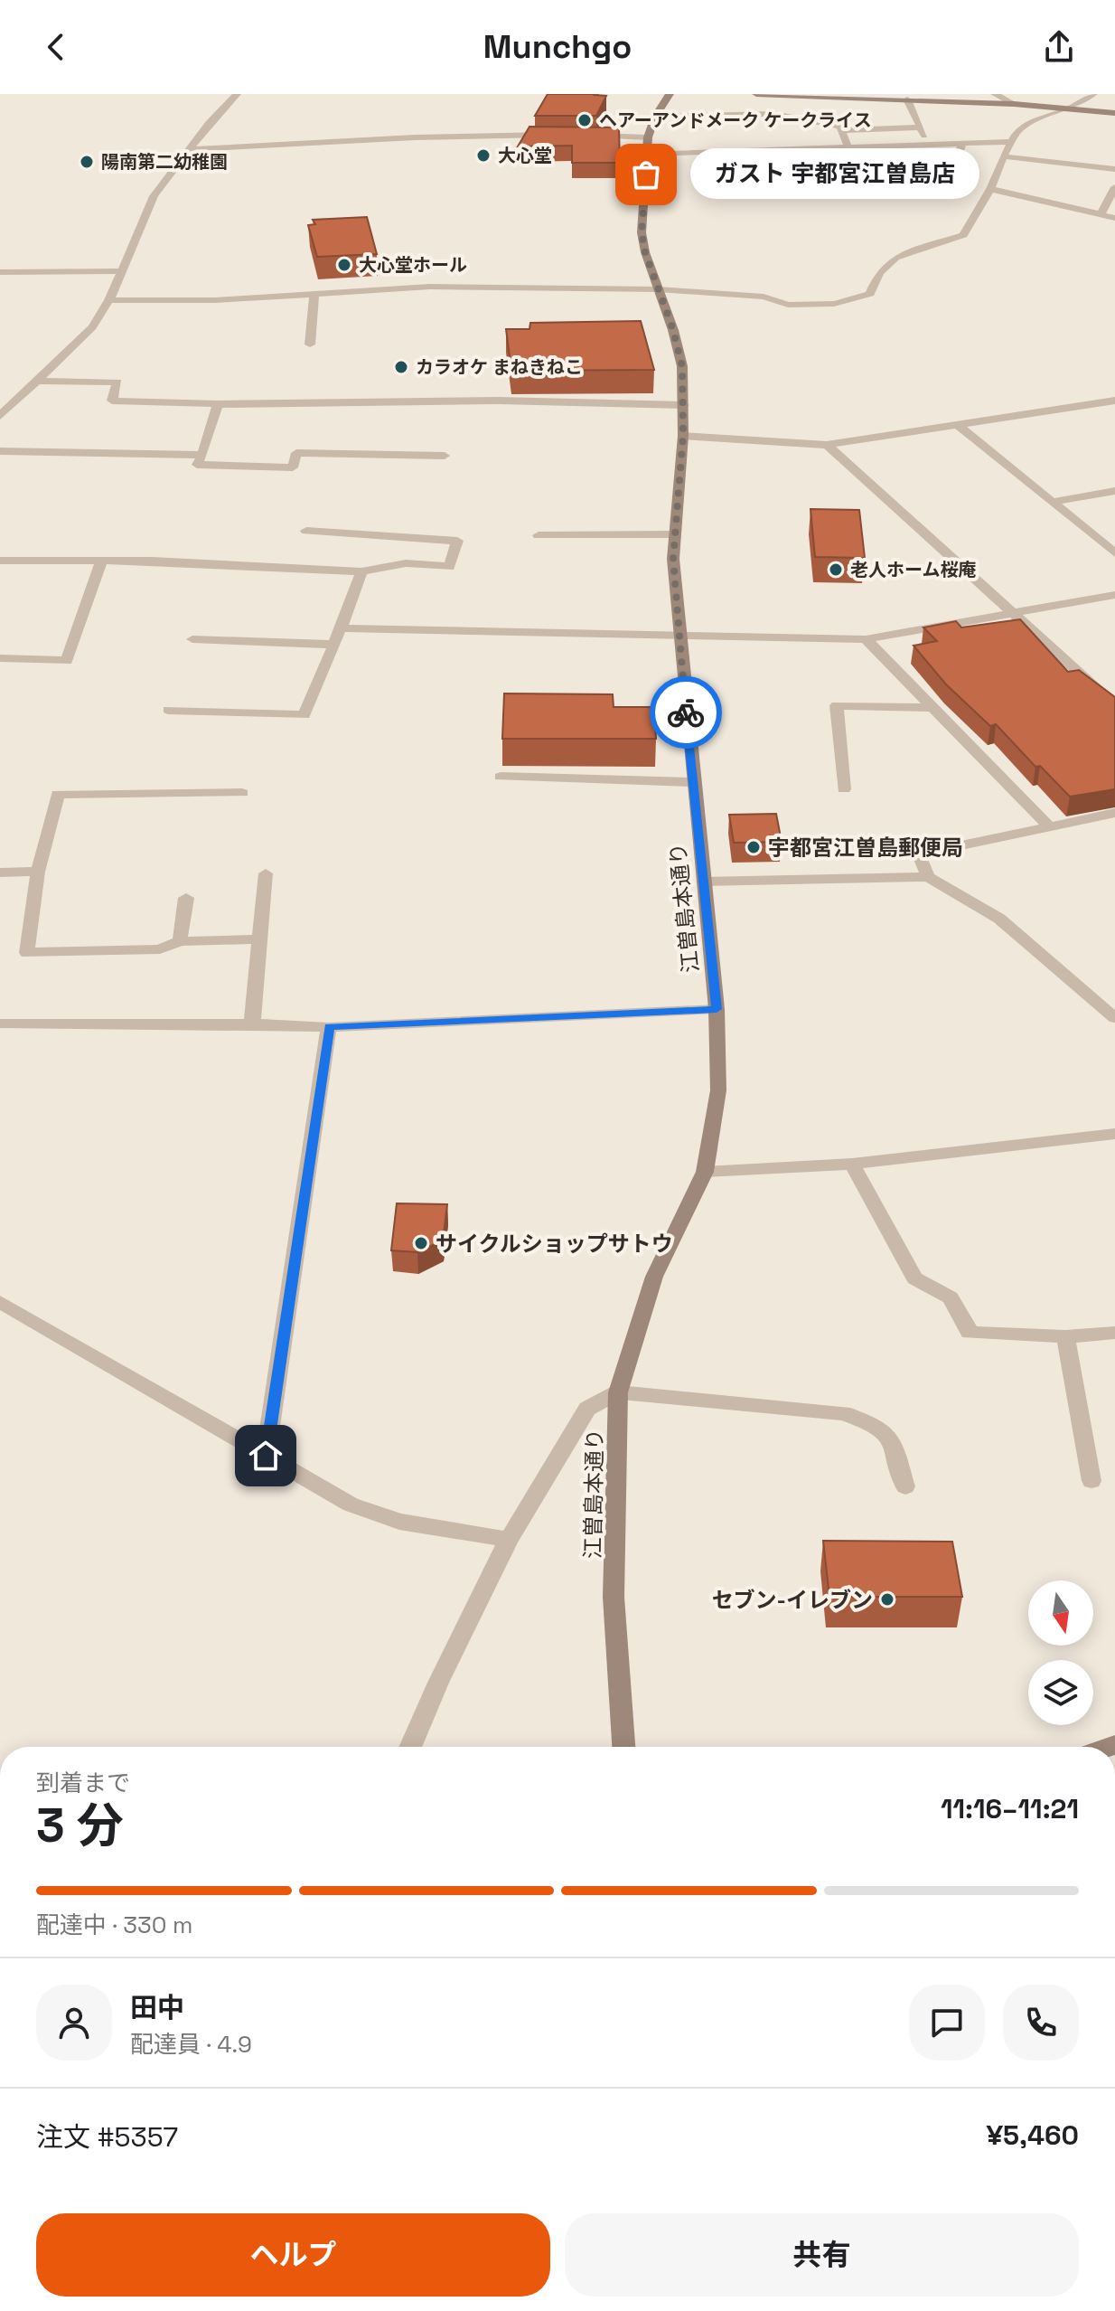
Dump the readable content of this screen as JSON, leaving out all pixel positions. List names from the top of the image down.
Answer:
{
  "streets": {
    "street": ["江曽島本通り"]
  },
  "places": [
    "ヘアーアンドメーク ケークライス",
    "大心堂",
    "陽南第二幼稚園",
    "ガスト 宇都宮江曽島店",
    "大心堂ホール",
    "カラオケ まねきねこ",
    "老人ホーム桜庵",
    "宇都宮江曽島郵便局",
    "サイクルショップサトウ",
    "セブン-イレブン"
  ],
  "north": "bottom",
  "page": {
    "header": "Munchgo",
    "bubble": "ガスト 宇都宮江曽島店",
    "heading": ["3 分", "到着まで", "11:16–11:21"],
    "panel": [
      "田中",
      "配達員 · 4.9",
      "注文 #5357",
      "¥5,460"
    ],
    "bar": "配達中 · 330 m",
    "buttons": ["ヘルプ", "共有"]
  }
}
